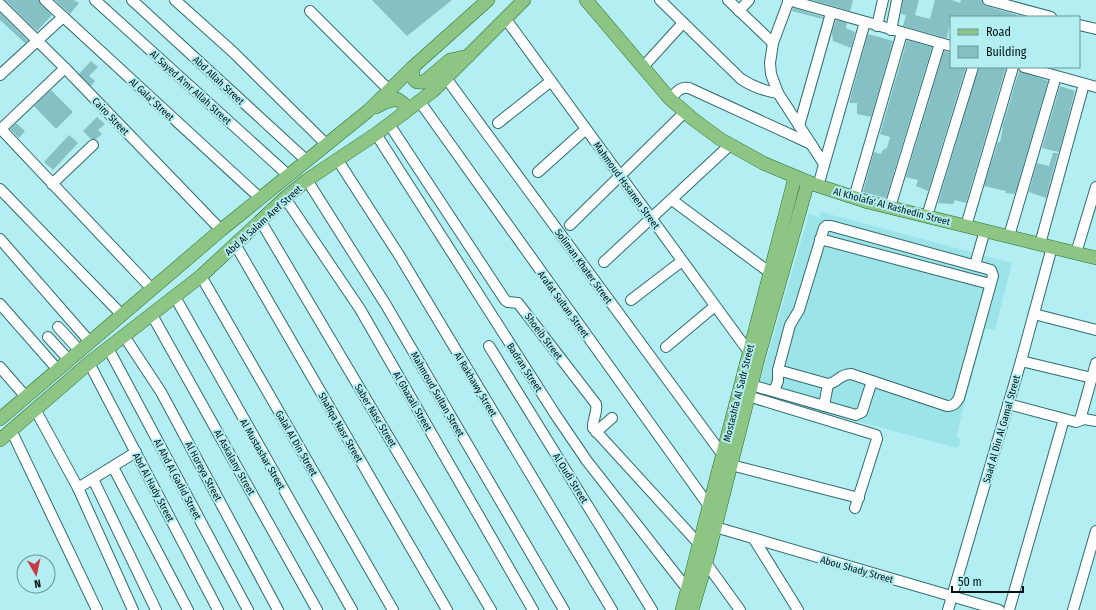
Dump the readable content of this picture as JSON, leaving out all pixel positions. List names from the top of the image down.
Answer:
{
  "streets": {
    "main road": ["Al Kholafa' Al Rashedin Street", "Abd Al Salam Aref Street", "Mostashfa Al Sadr Street"],
    "street": [
      "Abd Allah Street",
      "Al Sayed A'mr Allah Street",
      "Al Gala' Street",
      "Cairo Street",
      "Mahmoud Hssanen Street",
      "Soliman Khater Street",
      "Arafat Sultan Street",
      "Shoeib Street",
      "Badran Street",
      "Al Rakhawy Street",
      "Mahmoud Sultan Street",
      "Al Ghazali Street",
      "Saber Nasr Street",
      "Shafiqa Nasr Street",
      "Saad Al Din Al Gamal Street",
      "Galal Al Din Street",
      "Al Mustashar Street",
      "Al Askalany Street",
      "Al Horeya Street",
      "Al Oudi Street",
      "Al Ahd Al Gadid Street",
      "Abd Al Hady Street",
      "Abou Shady Street"
    ]
  },
  "crossings": [
    ["Abd Allah Street", "Abd Al Salam Aref Street"],
    ["Al Sayed A'mr Allah Street", "Abd Al Salam Aref Street"],
    ["Al Gala' Street", "Abd Al Salam Aref Street"],
    ["Cairo Street", "Abd Al Salam Aref Street"],
    ["Mahmoud Hssanen Street", "Abd Al Salam Aref Street"],
    ["Mahmoud Hssanen Street", "Mostashfa Al Sadr Street"],
    ["Al Kholafa' Al Rashedin Street", "Mostashfa Al Sadr Street"],
    ["Al Kholafa' Al Rashedin Street", "Saad Al Din Al Gamal Street"],
    ["Abd Al Salam Aref Street", "Soliman Khater Street"],
    ["Abd Al Salam Aref Street", "Arafat Sultan Street"],
    ["Abd Al Salam Aref Street", "Shoeib Street"],
    ["Abd Al Salam Aref Street", "Badran Street"],
    ["Abd Al Salam Aref Street", "Al Rakhawy Street"],
    ["Abd Al Salam Aref Street", "Mahmoud Sultan Street"],
    ["Abd Al Salam Aref Street", "Al Ghazali Street"],
    ["Abd Al Salam Aref Street", "Saber Nasr Street"],
    ["Abd Al Salam Aref Street", "Shafiqa Nasr Street"],
    ["Abd Al Salam Aref Street", "Galal Al Din Street"],
    ["Abd Al Salam Aref Street", "Al Mustashar Street"],
    ["Abd Al Salam Aref Street", "Al Askalany Street"],
    ["Abd Al Salam Aref Street", "Al Horeya Street"],
    ["Abd Al Salam Aref Street", "Al Ahd Al Gadid Street"],
    ["Abd Al Salam Aref Street", "Abd Al Hady Street"],
    ["Soliman Khater Street", "Mostashfa Al Sadr Street"],
    ["Arafat Sultan Street", "Mostashfa Al Sadr Street"],
    ["Badran Street", "Mostashfa Al Sadr Street"],
    ["Mostashfa Al Sadr Street", "Abou Shady Street"],
    ["Saad Al Din Al Gamal Street", "Abou Shady Street"]
  ],
  "legend": ["Road", "Building"],
  "scale_bar": "50 m",
  "north": "bottom"
}
